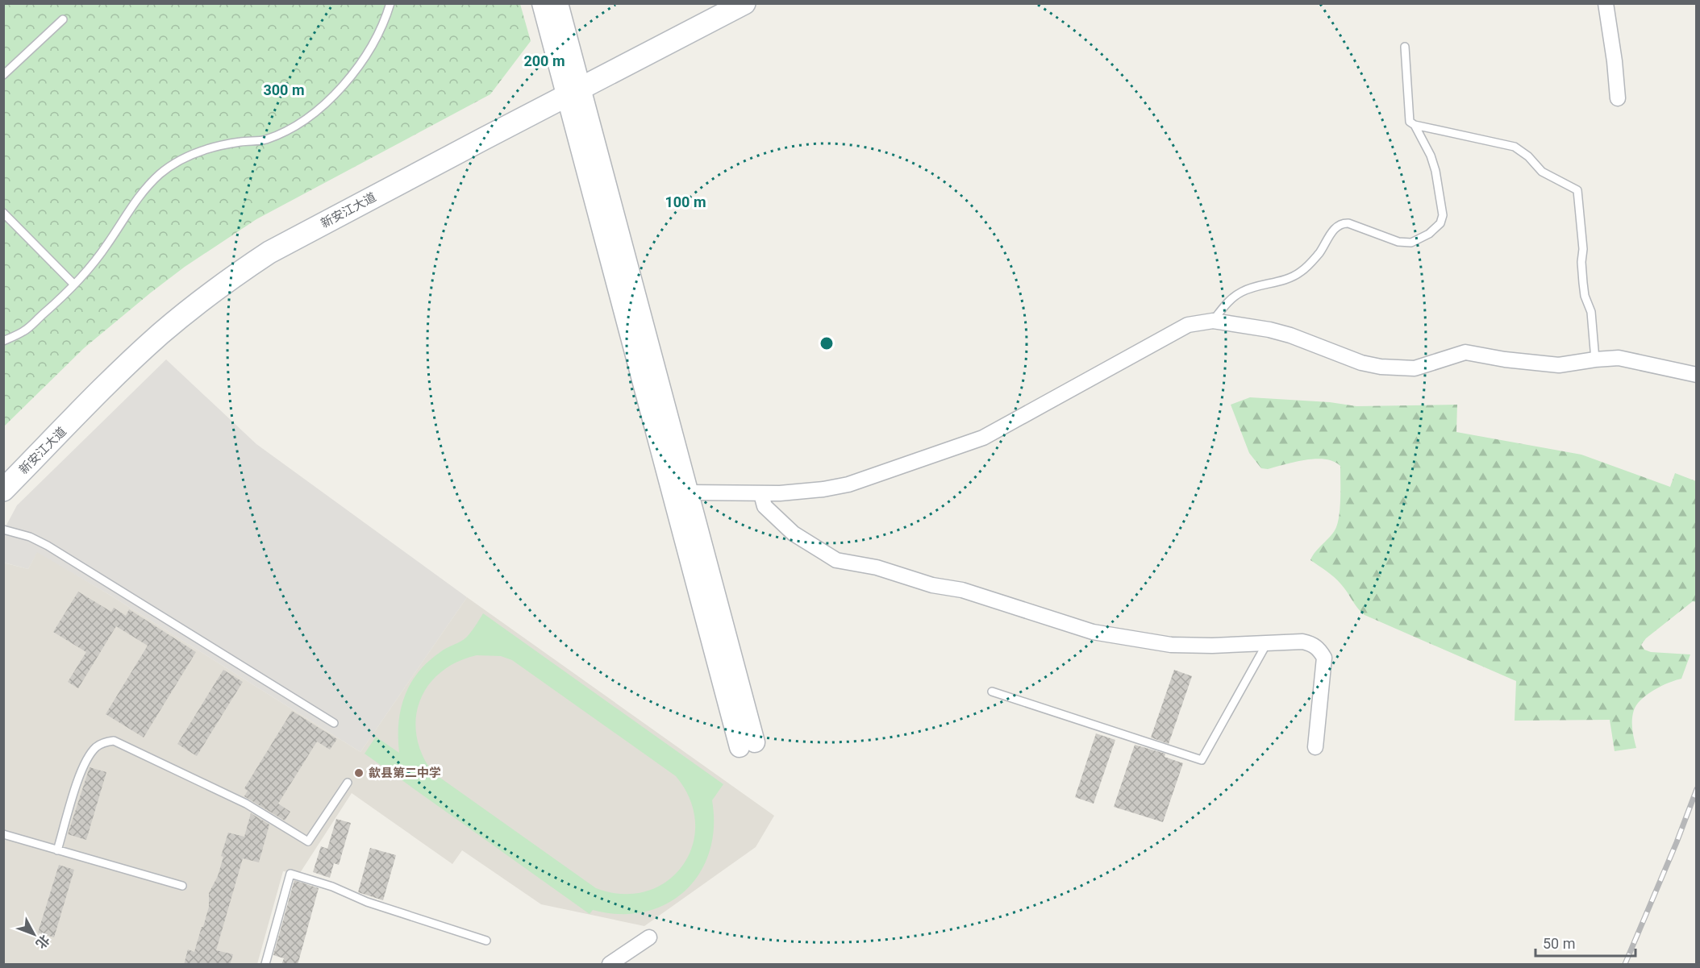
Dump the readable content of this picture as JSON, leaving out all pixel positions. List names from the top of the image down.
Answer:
{
  "streets": {
    "main road": ["新安江大道"]
  },
  "places": ["歙县第二中学"],
  "scale_bar": "50 m",
  "north": "bottom right",
  "rings": ["200 m", "300 m", "100 m"]
}
